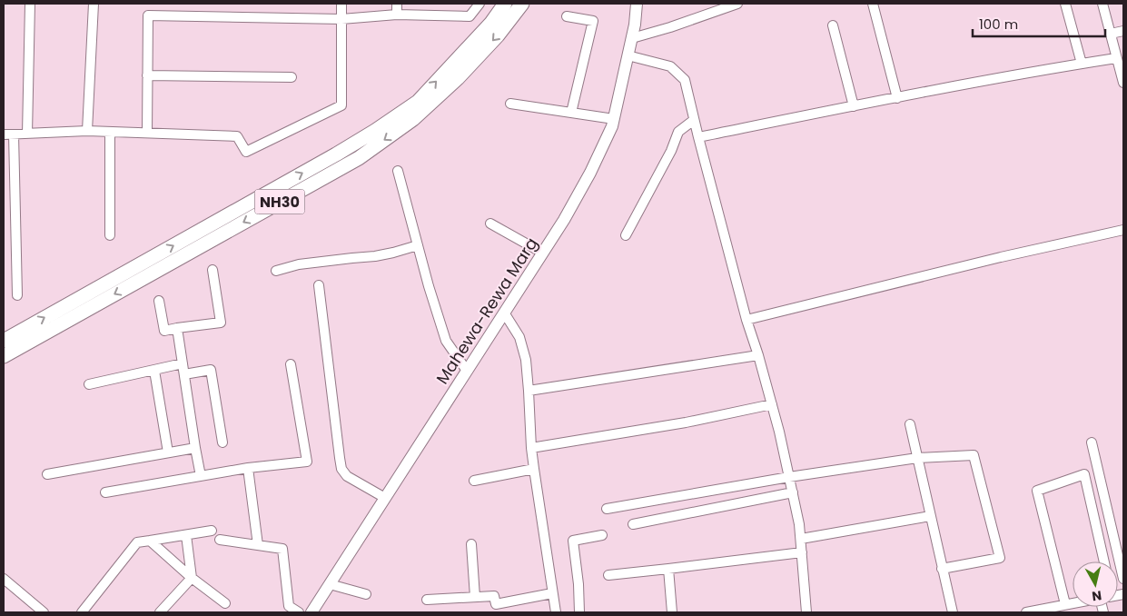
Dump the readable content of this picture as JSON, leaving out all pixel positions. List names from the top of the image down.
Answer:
{
  "streets": {
    "highway": ["NH30"],
    "main road": ["Mahewa-Rewa Marg"]
  },
  "scale_bar": "100 m",
  "north": "bottom"
}
